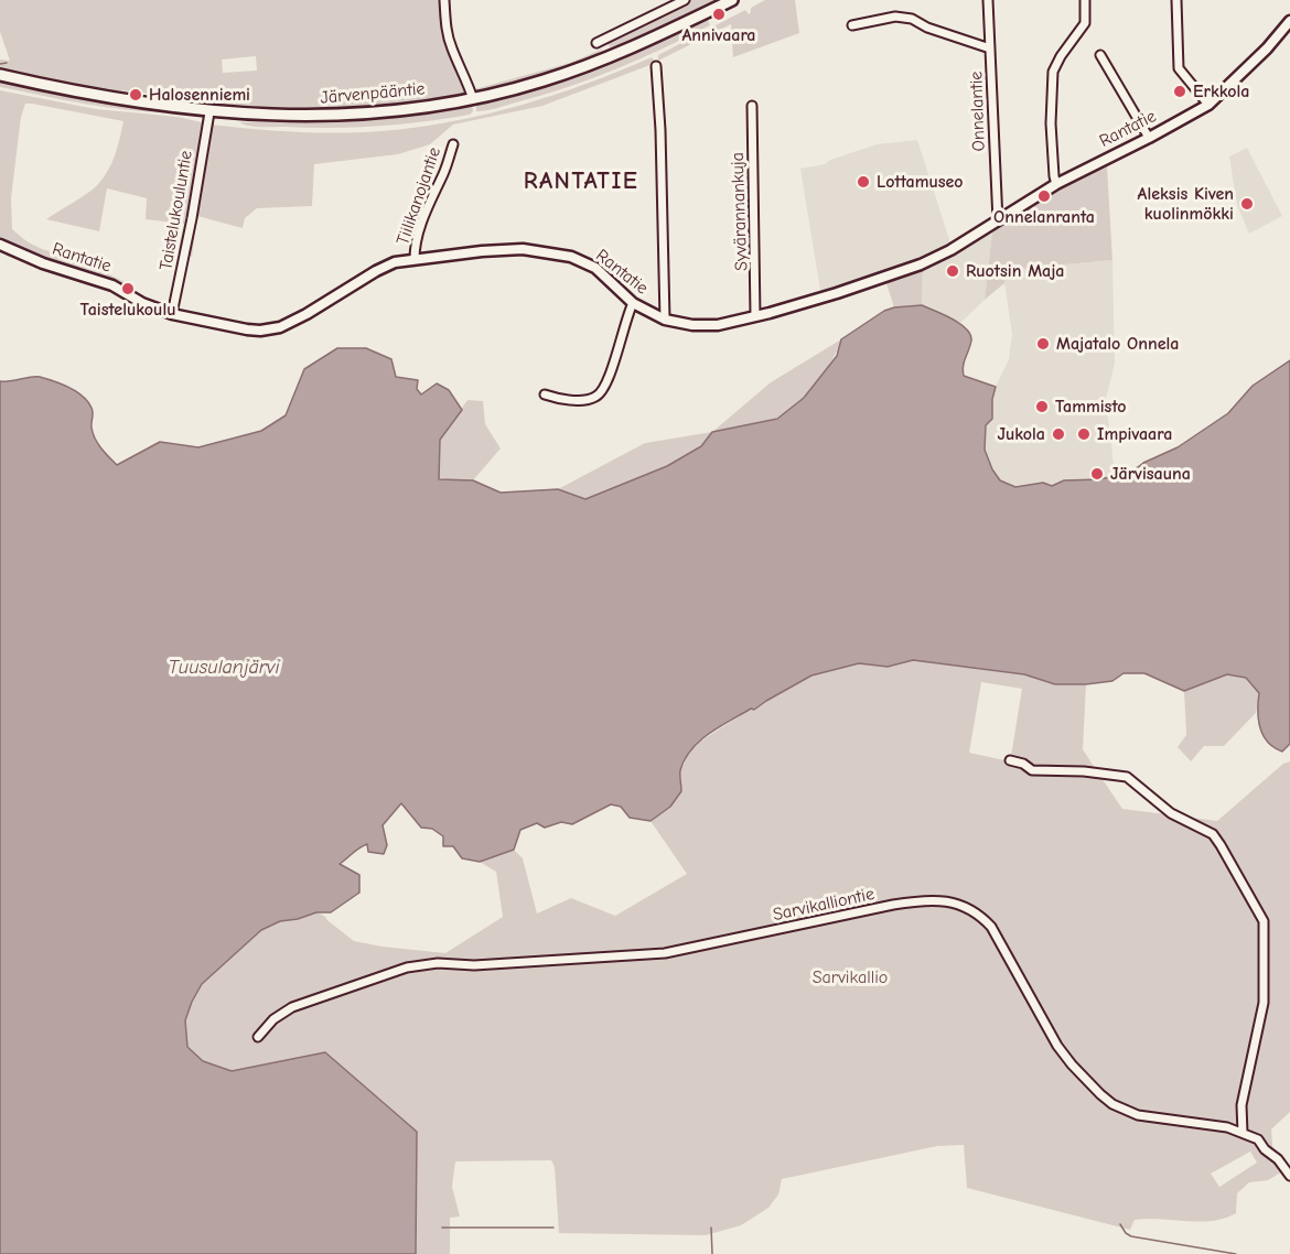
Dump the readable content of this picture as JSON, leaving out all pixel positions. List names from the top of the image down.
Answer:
{
  "streets": {
    "main road": ["Järvenpääntie"],
    "street": [
      "Onnelantie",
      "Rantatie",
      "Tiilikanojantie",
      "Taistelukouluntie",
      "Syvärannankuja",
      "Sarvikalliontie"
    ]
  },
  "crossings": [
    ["Järvenpääntie", "Taistelukouluntie"],
    ["Onnelantie", "Rantatie"],
    ["Rantatie", "Tiilikanojantie"],
    ["Rantatie", "Taistelukouluntie"],
    ["Rantatie", "Syvärannankuja"]
  ],
  "districts": ["RANTATIE"],
  "water": ["Tuusulanjärvi"],
  "parks": ["Sarvikallio"],
  "places": [
    "Annivaara",
    "Erkkola",
    "Halosenniemi",
    "Lottamuseo",
    "Onnelanranta",
    "Aleksis Kiven kuolinmökki",
    "Ruotsin Maja",
    "Taistelukoulu",
    "Majatalo Onnela",
    "Tammisto",
    "Jukola",
    "Impivaara",
    "Järvisauna"
  ]
}
